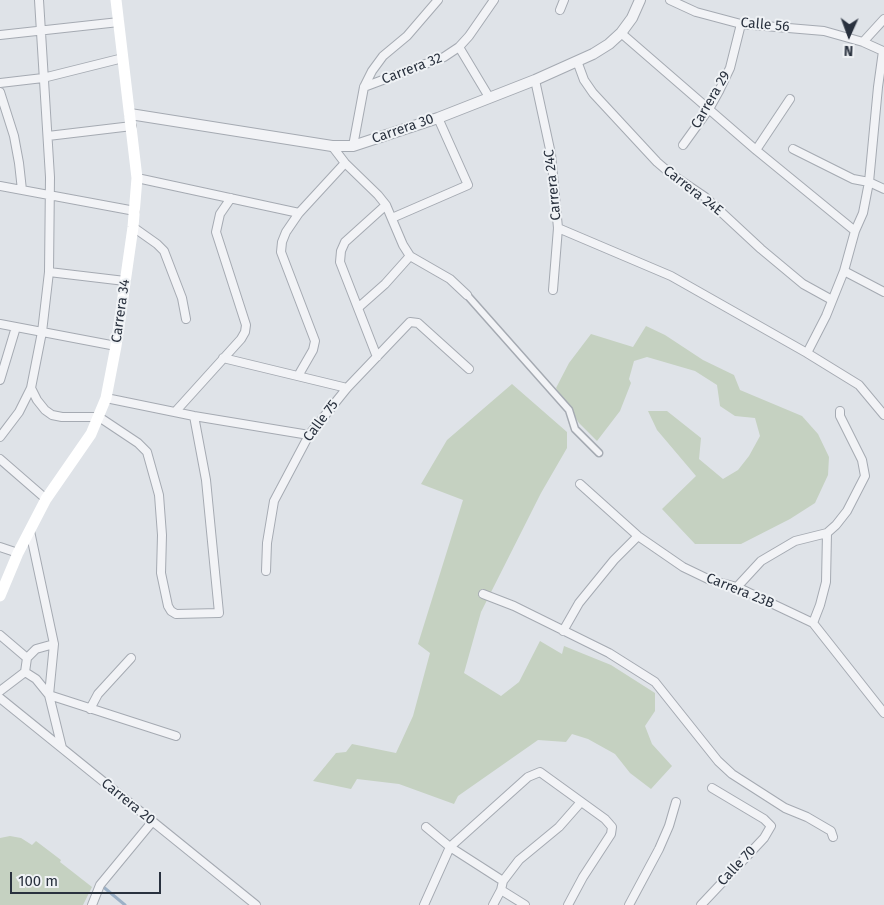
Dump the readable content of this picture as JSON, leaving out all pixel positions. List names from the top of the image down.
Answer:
{
  "streets": {
    "main road": ["Carrera 34"],
    "street": [
      "Calle 56",
      "Carrera 32",
      "Carrera 29",
      "Carrera 30",
      "Carrera 24C",
      "Carrera 24E",
      "Calle 75",
      "Carrera 23B",
      "Carrera 20",
      "Calle 70"
    ]
  },
  "crossings": [
    ["Calle 56", "Carrera 29"],
    ["Carrera 30", "Carrera 24C"],
    ["Carrera 30", "Carrera 24E"],
    ["Carrera 30", "Carrera 34"]
  ],
  "scale_bar": "100 m",
  "north": "bottom"
}
